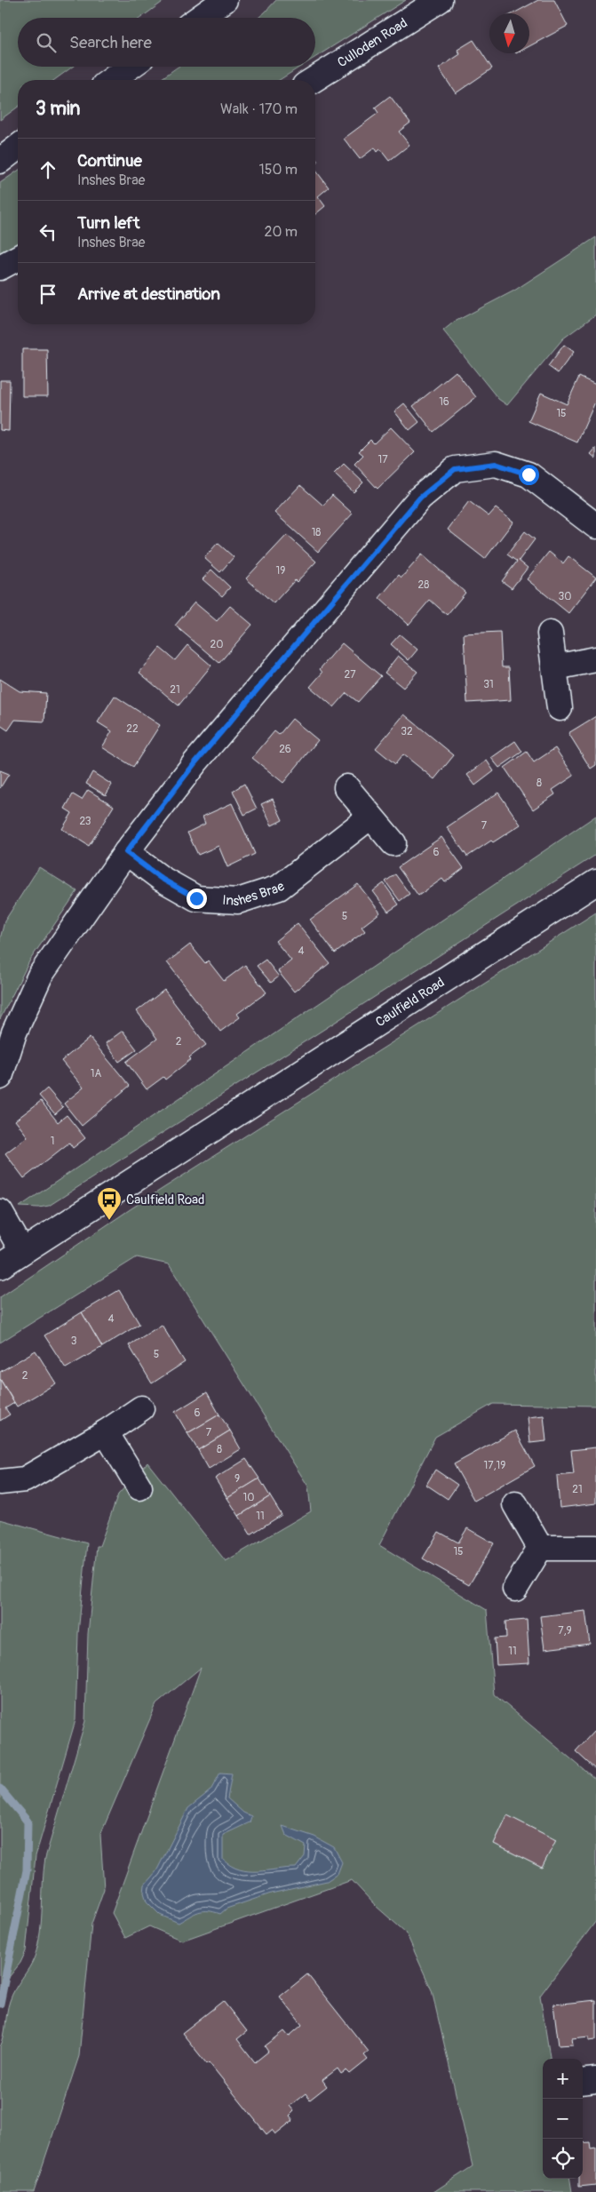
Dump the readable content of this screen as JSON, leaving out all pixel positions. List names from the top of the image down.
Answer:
{
  "streets": {
    "street": ["Culloden Road", "Inshes Brae", "Caulfield Road"]
  },
  "places": {
    "bus stop": ["Caulfield Road"]
  },
  "house_numbers": [
    "16",
    "15",
    "17",
    "18",
    "19",
    "28",
    "30",
    "20",
    "27",
    "31",
    "21",
    "22",
    "32",
    "26",
    "8",
    "23",
    "7",
    "6",
    "5",
    "4",
    "2",
    "1A",
    "1",
    "4",
    "3",
    "5",
    "2",
    "6",
    "7",
    "8",
    "17,19",
    "9",
    "21",
    "10",
    "11",
    "15",
    "7,9",
    "11"
  ],
  "north": "bottom",
  "page": {
    "search": "Search here",
    "heading": ["3 min", "Walk · 170 m"],
    "list": [
      ["Continue", "Inshes Brae", "150 m"],
      ["Turn left", "Inshes Brae", "20 m"],
      "Arrive at destination"
    ],
    "map_buttons": ["+", "−"]
  }
}
